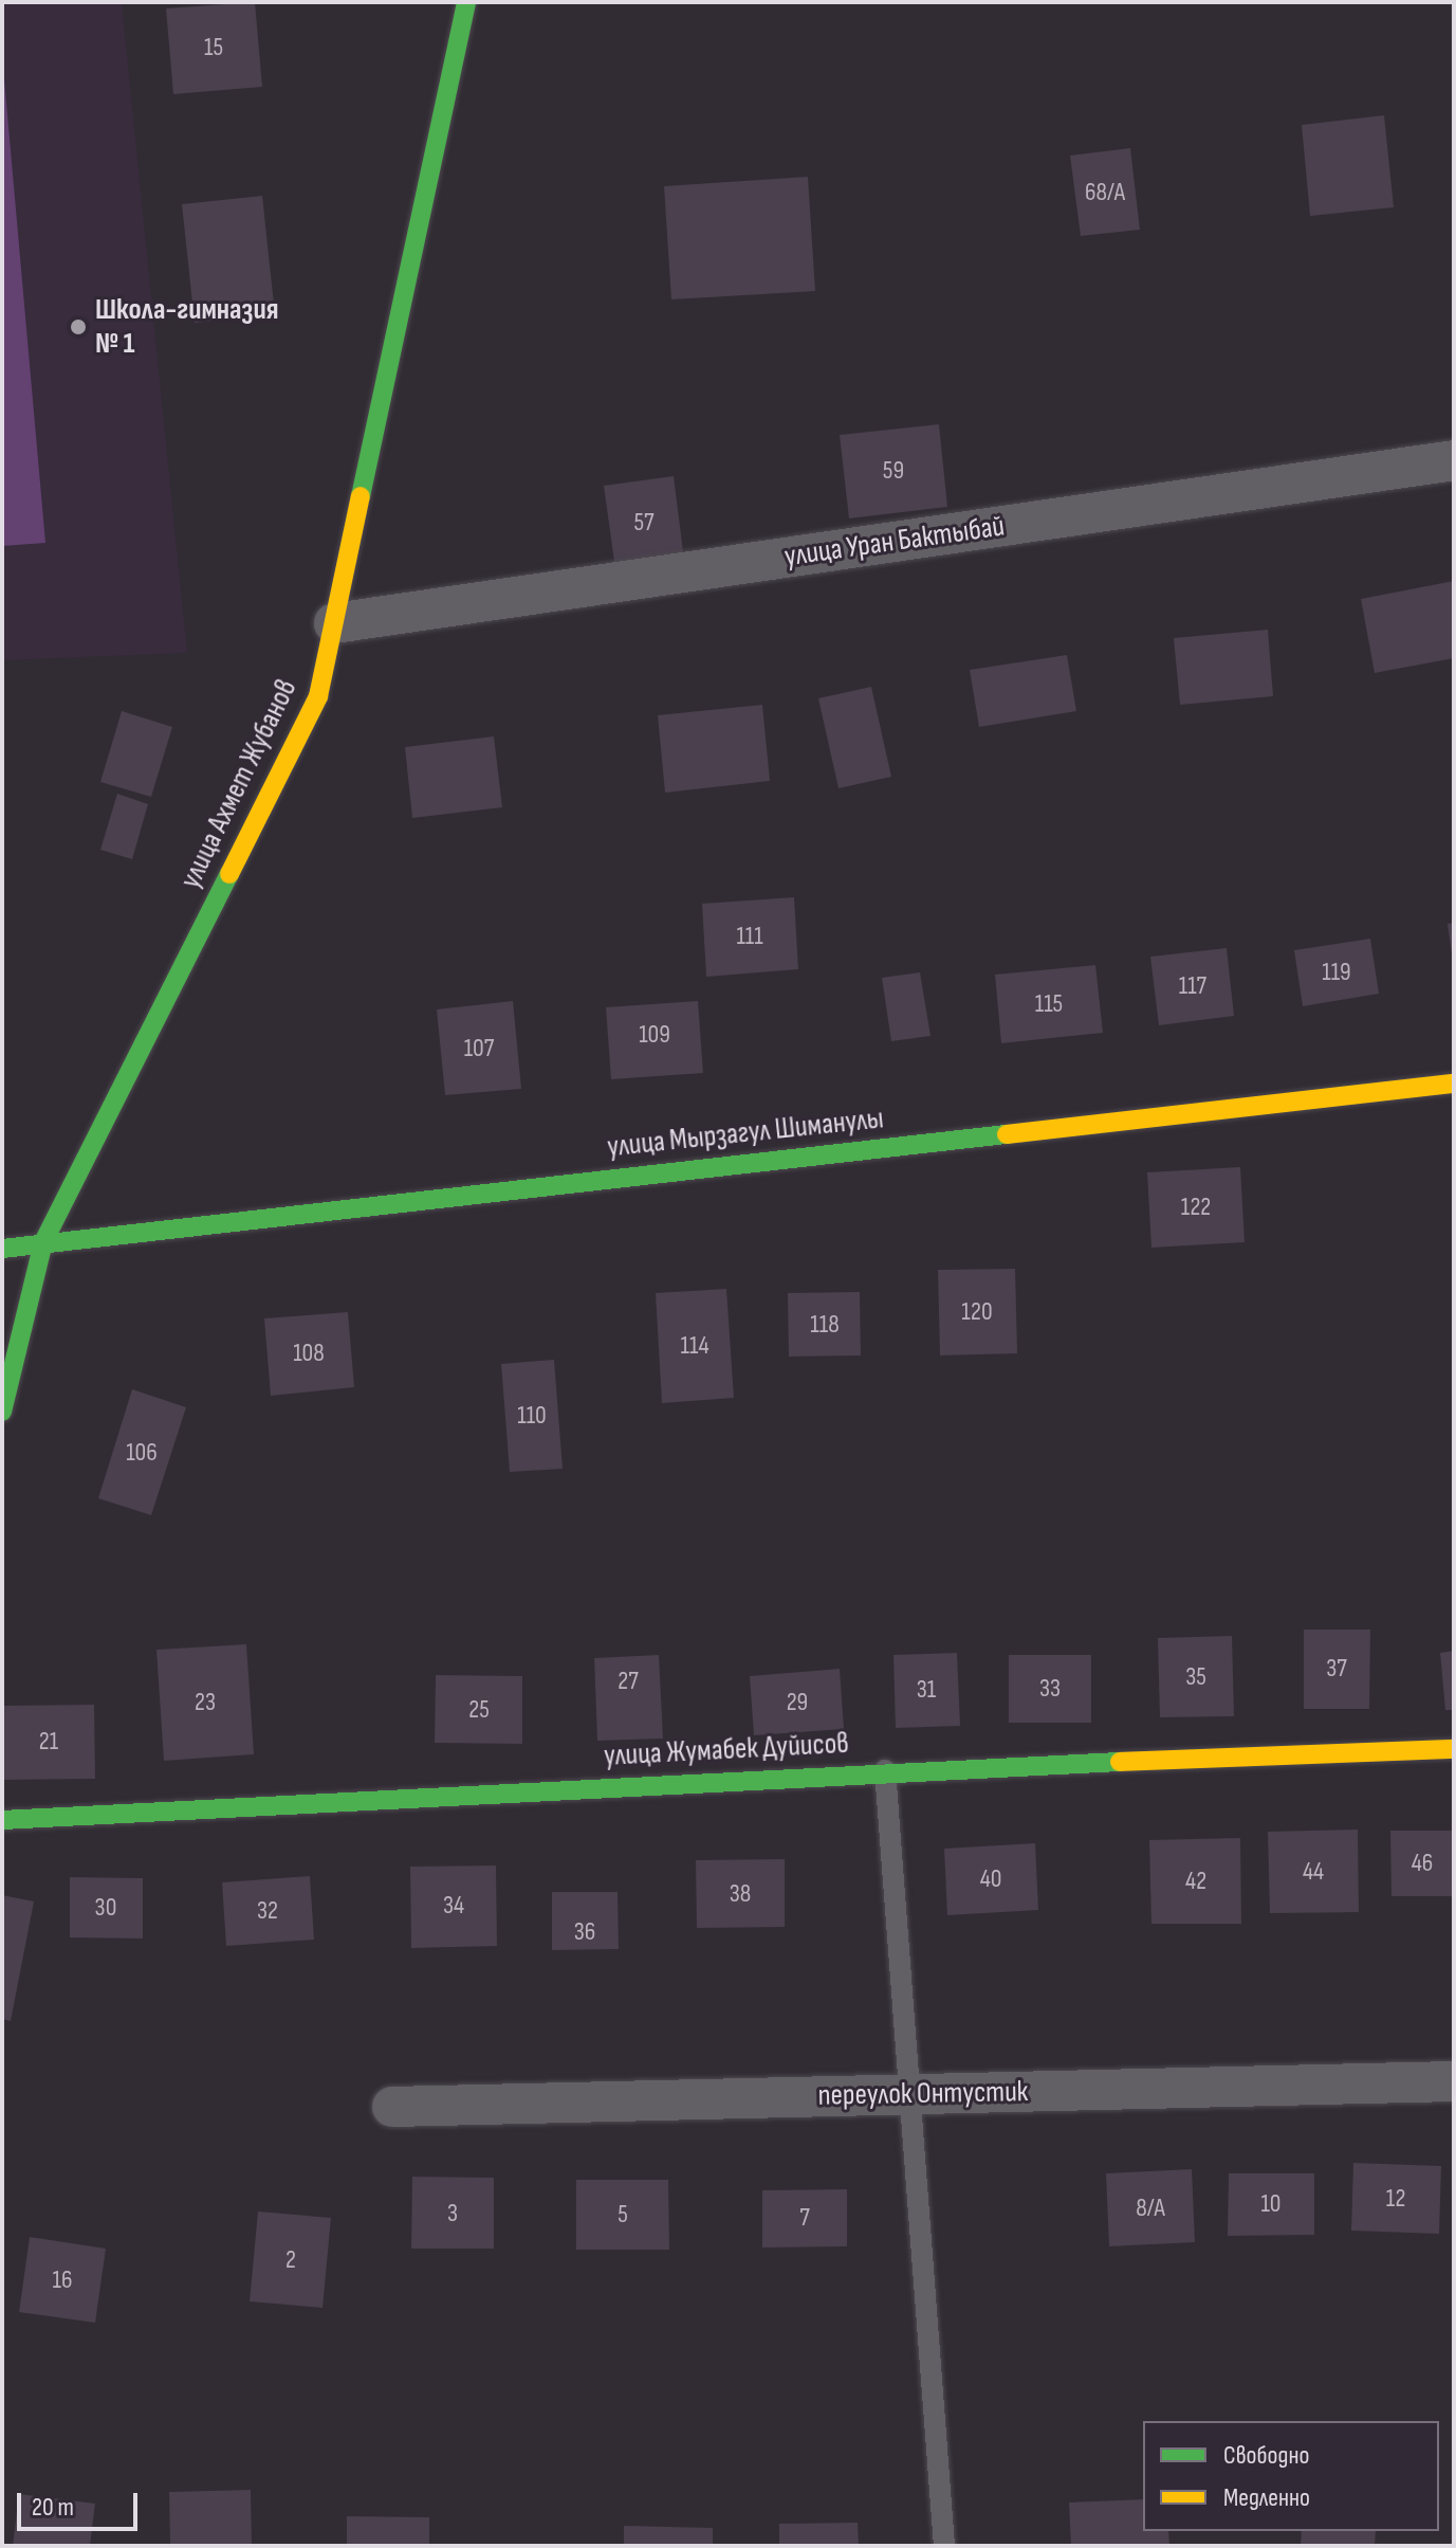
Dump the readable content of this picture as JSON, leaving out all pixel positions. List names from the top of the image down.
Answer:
{
  "streets": {
    "street": [
      "улица Уран Бактыбай",
      "улица Ахмет Жубанов",
      "улица Мырзагул Шиманулы",
      "улица Жумабек Дуйисов",
      "переулок Онтустик"
    ]
  },
  "crossings": [
    ["улица Уран Бактыбай", "улица Ахмет Жубанов"],
    ["улица Ахмет Жубанов", "улица Мырзагул Шиманулы"]
  ],
  "places": ["Школа-гимназия № 1"],
  "house_numbers": [
    "15",
    "68/А",
    "59",
    "57",
    "111",
    "119",
    "117",
    "115",
    "109",
    "107",
    "122",
    "120",
    "118",
    "114",
    "108",
    "110",
    "106",
    "37",
    "35",
    "27",
    "33",
    "31",
    "23",
    "29",
    "25",
    "21",
    "46",
    "44",
    "40",
    "42",
    "38",
    "34",
    "30",
    "32",
    "36",
    "12",
    "10",
    "8/А",
    "3",
    "5",
    "7",
    "2",
    "16"
  ],
  "legend": ["Свободно", "Медленно"],
  "scale_bar": "20 m"
}
